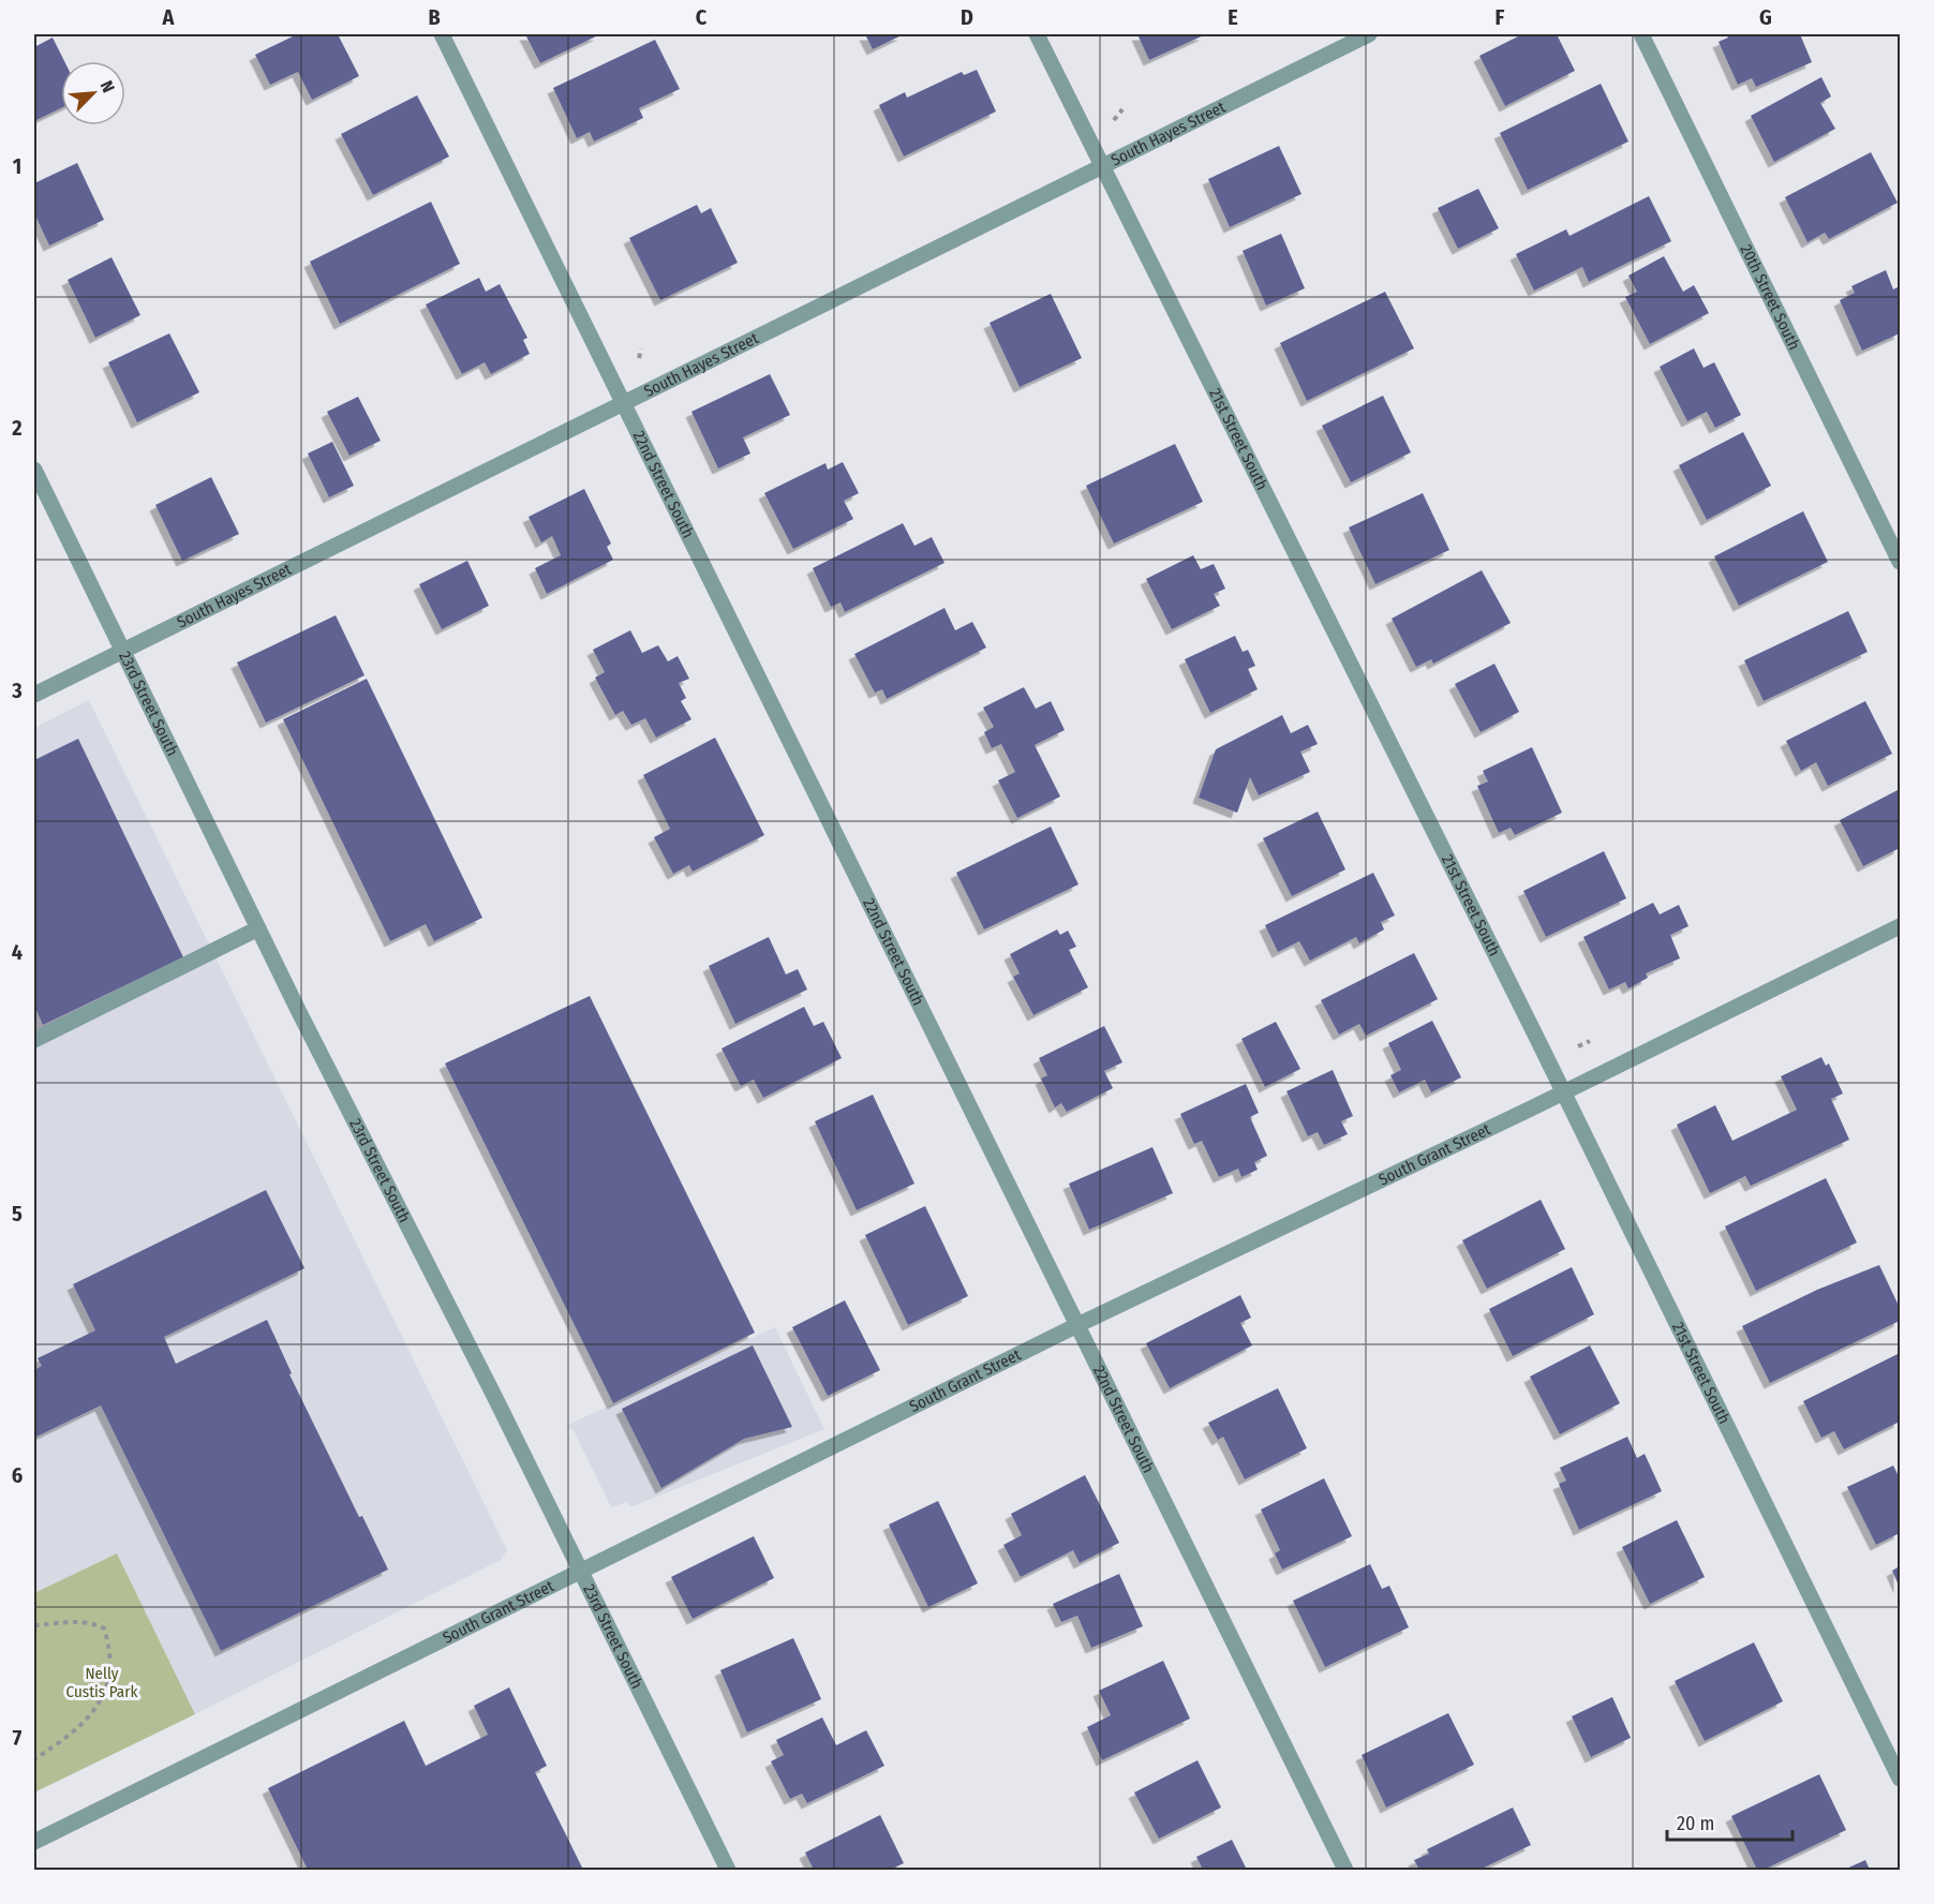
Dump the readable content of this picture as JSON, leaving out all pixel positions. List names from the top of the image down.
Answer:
{
  "streets": {
    "street": [
      "South Hayes Street",
      "20th Street South",
      "21st Street South",
      "22nd Street South",
      "23rd Street South",
      "South Grant Street"
    ]
  },
  "crossings": [
    ["South Hayes Street", "21st Street South"],
    ["South Hayes Street", "22nd Street South"],
    ["South Hayes Street", "23rd Street South"],
    ["21st Street South", "South Grant Street"],
    ["22nd Street South", "South Grant Street"],
    ["23rd Street South", "South Grant Street"]
  ],
  "parks": ["Nelly Custis Park"],
  "scale_bar": "20 m",
  "north": "top right",
  "grid": {
    "columns": [
      "A",
      "B",
      "C",
      "D",
      "E",
      "F",
      "G"
    ],
    "rows": [
      "1",
      "2",
      "3",
      "4",
      "5",
      "6",
      "7"
    ]
  }
}
